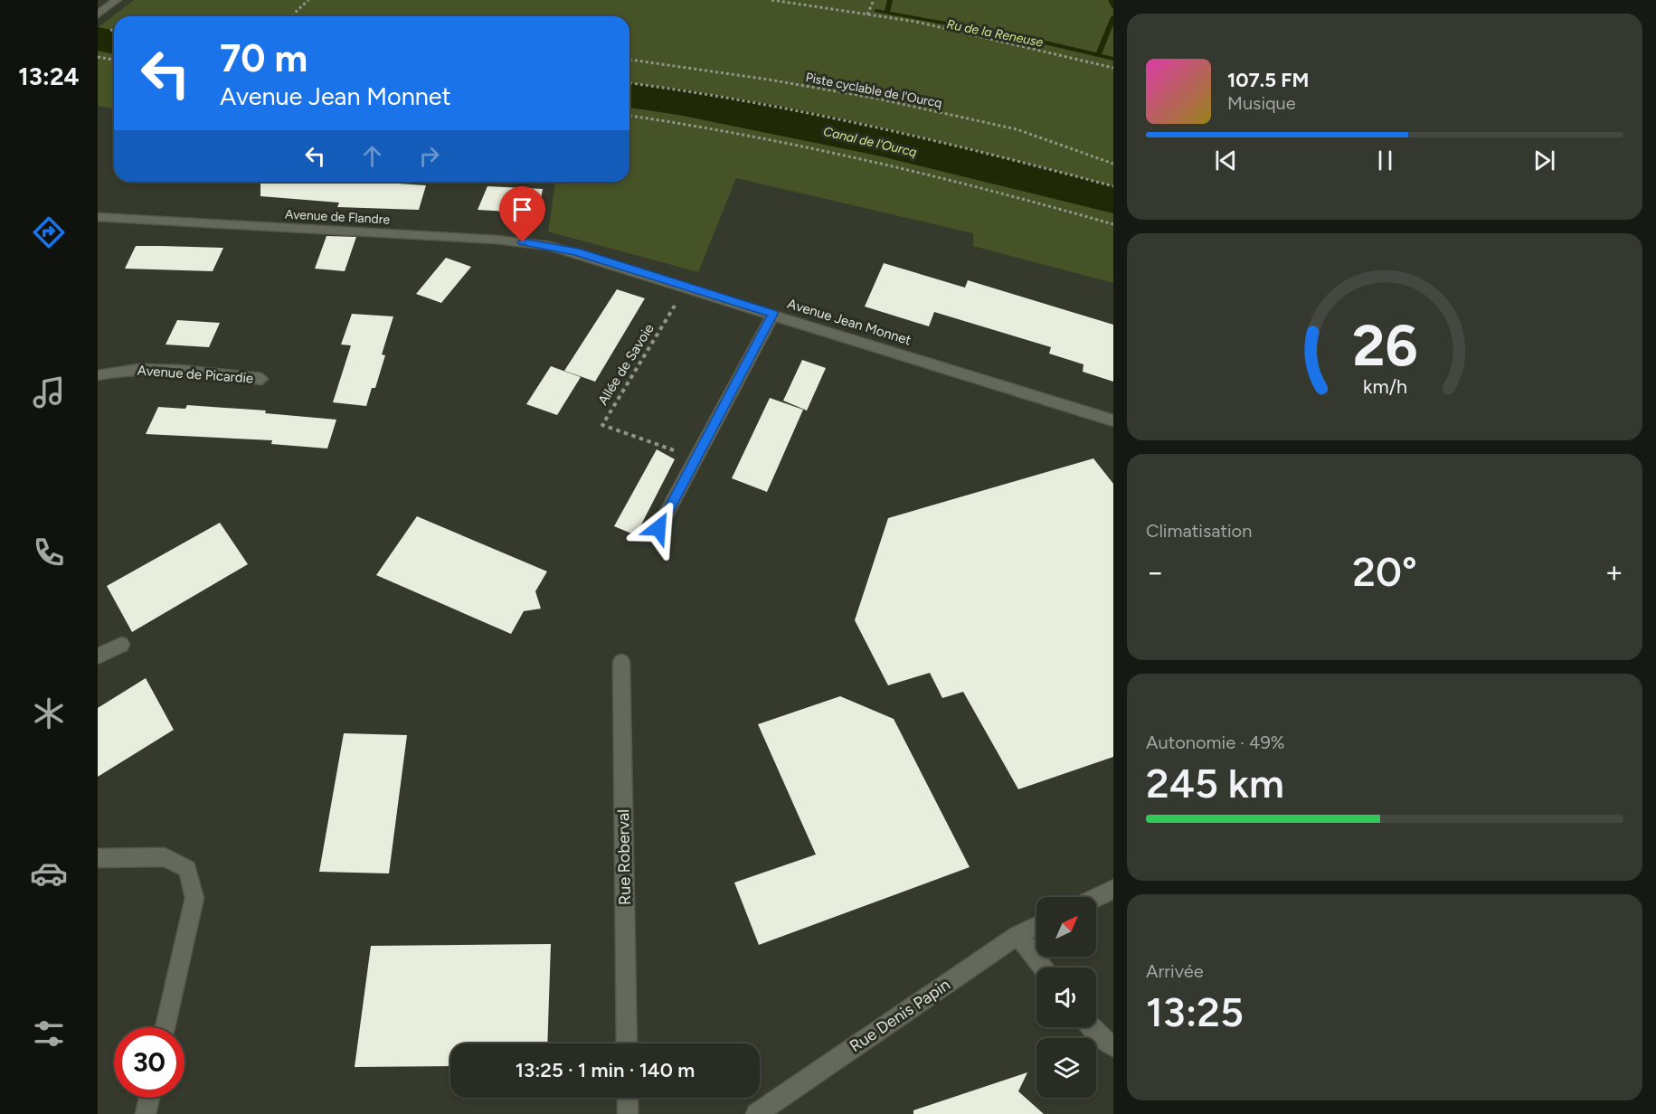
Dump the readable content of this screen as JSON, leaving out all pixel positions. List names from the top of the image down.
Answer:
{
  "streets": {
    "street": [
      "Avenue de Flandre",
      "Avenue Jean Monnet",
      "Avenue de Picardie",
      "Rue Roberval",
      "Rue Denis Papin"
    ],
    "path": ["Piste cyclable de l'Ourcq", "Allée de Savoie"]
  },
  "crossings": [
    ["Avenue de Flandre", "Avenue Jean Monnet"],
    ["Avenue Jean Monnet", "Allée de Savoie"]
  ],
  "water": ["Ru de la Reneuse", "Canal de l'Ourcq"],
  "north": "top right",
  "page": {
    "tabs": "13:24",
    "turn": ["70 m", "Avenue Jean Monnet"],
    "song": ["107.5 FM", "Musique"],
    "tile": [
      "Climatisation",
      ["Autonomie · 49%", "245 km"],
      ["Arrivée", "13:25"]
    ],
    "heat": ["−", "20°", "+"],
    "limit": "30",
    "trip": "13:25 · 1 min · 140 m",
    "gauge": ["26", "km/h"]
  }
}
